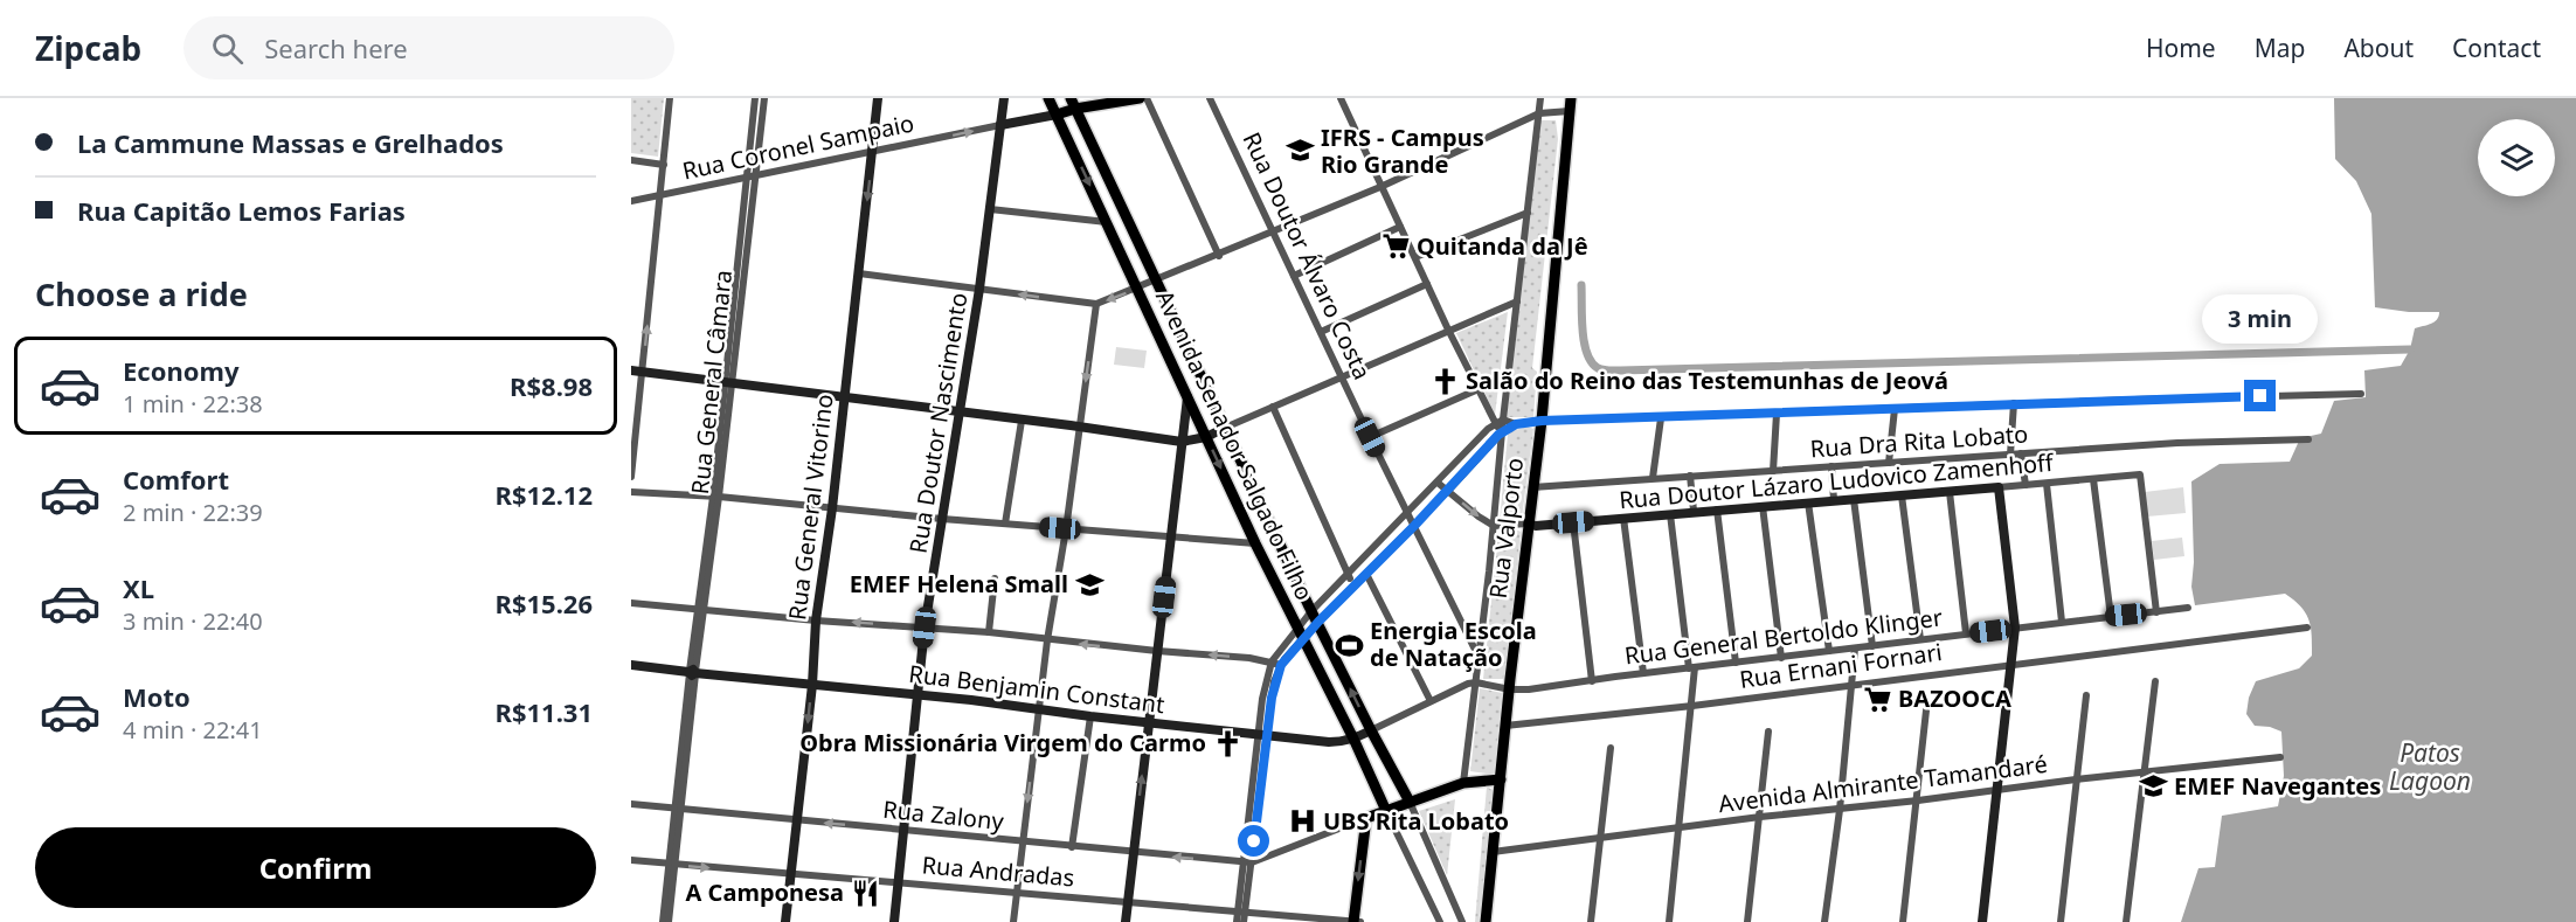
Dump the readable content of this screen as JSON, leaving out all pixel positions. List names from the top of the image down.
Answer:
{
  "streets": {
    "main road": ["Avenida Senador Salgado Filho", "Rua Valporto"],
    "street": [
      "Rua Coronel Sampaio",
      "Rua Doutor Álvaro Costa",
      "Rua General Câmara",
      "Rua Doutor Nascimento",
      "Rua Dra Rita Lobato",
      "Rua Doutor Lázaro Ludovico Zamenhoff",
      "Rua General Vitorino",
      "Rua General Bertoldo Klinger",
      "Rua Ernani Fornari",
      "Rua Benjamin Constant",
      "Avenida Almirante Tamandaré",
      "Rua Zalony",
      "Rua Andradas"
    ]
  },
  "crossings": [
    ["Rua Coronel Sampaio", "Rua General Câmara"],
    ["Rua Coronel Sampaio", "Rua Doutor Nascimento"],
    ["Rua Coronel Sampaio", "Avenida Senador Salgado Filho"],
    ["Rua Coronel Sampaio", "Rua General Vitorino"],
    ["Rua Doutor Álvaro Costa", "Rua Valporto"],
    ["Rua General Câmara", "Rua Benjamin Constant"],
    ["Rua General Câmara", "Rua Zalony"],
    ["Rua General Câmara", "Rua Andradas"],
    ["Rua Doutor Nascimento", "Rua Benjamin Constant"],
    ["Rua Doutor Nascimento", "Rua Zalony"],
    ["Rua Doutor Nascimento", "Rua Andradas"],
    ["Rua Dra Rita Lobato", "Rua Valporto"],
    ["Avenida Senador Salgado Filho", "Rua Benjamin Constant"],
    ["Rua Doutor Lázaro Ludovico Zamenhoff", "Rua Valporto"],
    ["Rua Doutor Lázaro Ludovico Zamenhoff", "Rua General Bertoldo Klinger"],
    ["Rua General Vitorino", "Rua Benjamin Constant"],
    ["Rua General Vitorino", "Rua Zalony"],
    ["Rua General Vitorino", "Rua Andradas"],
    ["Rua Valporto", "Rua General Bertoldo Klinger"],
    ["Rua Valporto", "Rua Ernani Fornari"],
    ["Rua Valporto", "Avenida Almirante Tamandaré"]
  ],
  "one_way": ["Rua Zalony"],
  "water": ["Patos Lagoon"],
  "places": {
    "school or university": ["IFRS - Campus Rio Grande", "EMEF Helena Small", "EMEF Navegantes"],
    "supermarket": ["Quitanda da Jê", "BAZOOCA"],
    "church": ["Salão do Reino das Testemunhas de Jeová", "Obra Missionária Virgem do Carmo"],
    "sports": ["Energia Escola de Natação"],
    "hospital": ["UBS Rita Lobato"],
    "restaurant": ["A Camponesa"]
  },
  "page": {
    "header": "Zipcab",
    "search": "Search here",
    "nav": [
      "Home",
      "Map",
      "About",
      "Contact"
    ],
    "banner": ["La Cammune Massas e Grelhados", "Rua Capitão Lemos Farias"],
    "heading": "Choose a ride",
    "bubble": "3 min",
    "list": [
      {
        "name": "Economy",
        "note": "1 min · 22:38",
        "value": "R$8.98"
      },
      {
        "name": "Comfort",
        "note": "2 min · 22:39",
        "value": "R$12.12"
      },
      {
        "name": "XL",
        "note": "3 min · 22:40",
        "value": "R$15.26"
      },
      {
        "name": "Moto",
        "note": "4 min · 22:41",
        "value": "R$11.31"
      }
    ],
    "buttons": "Confirm"
  }
}
